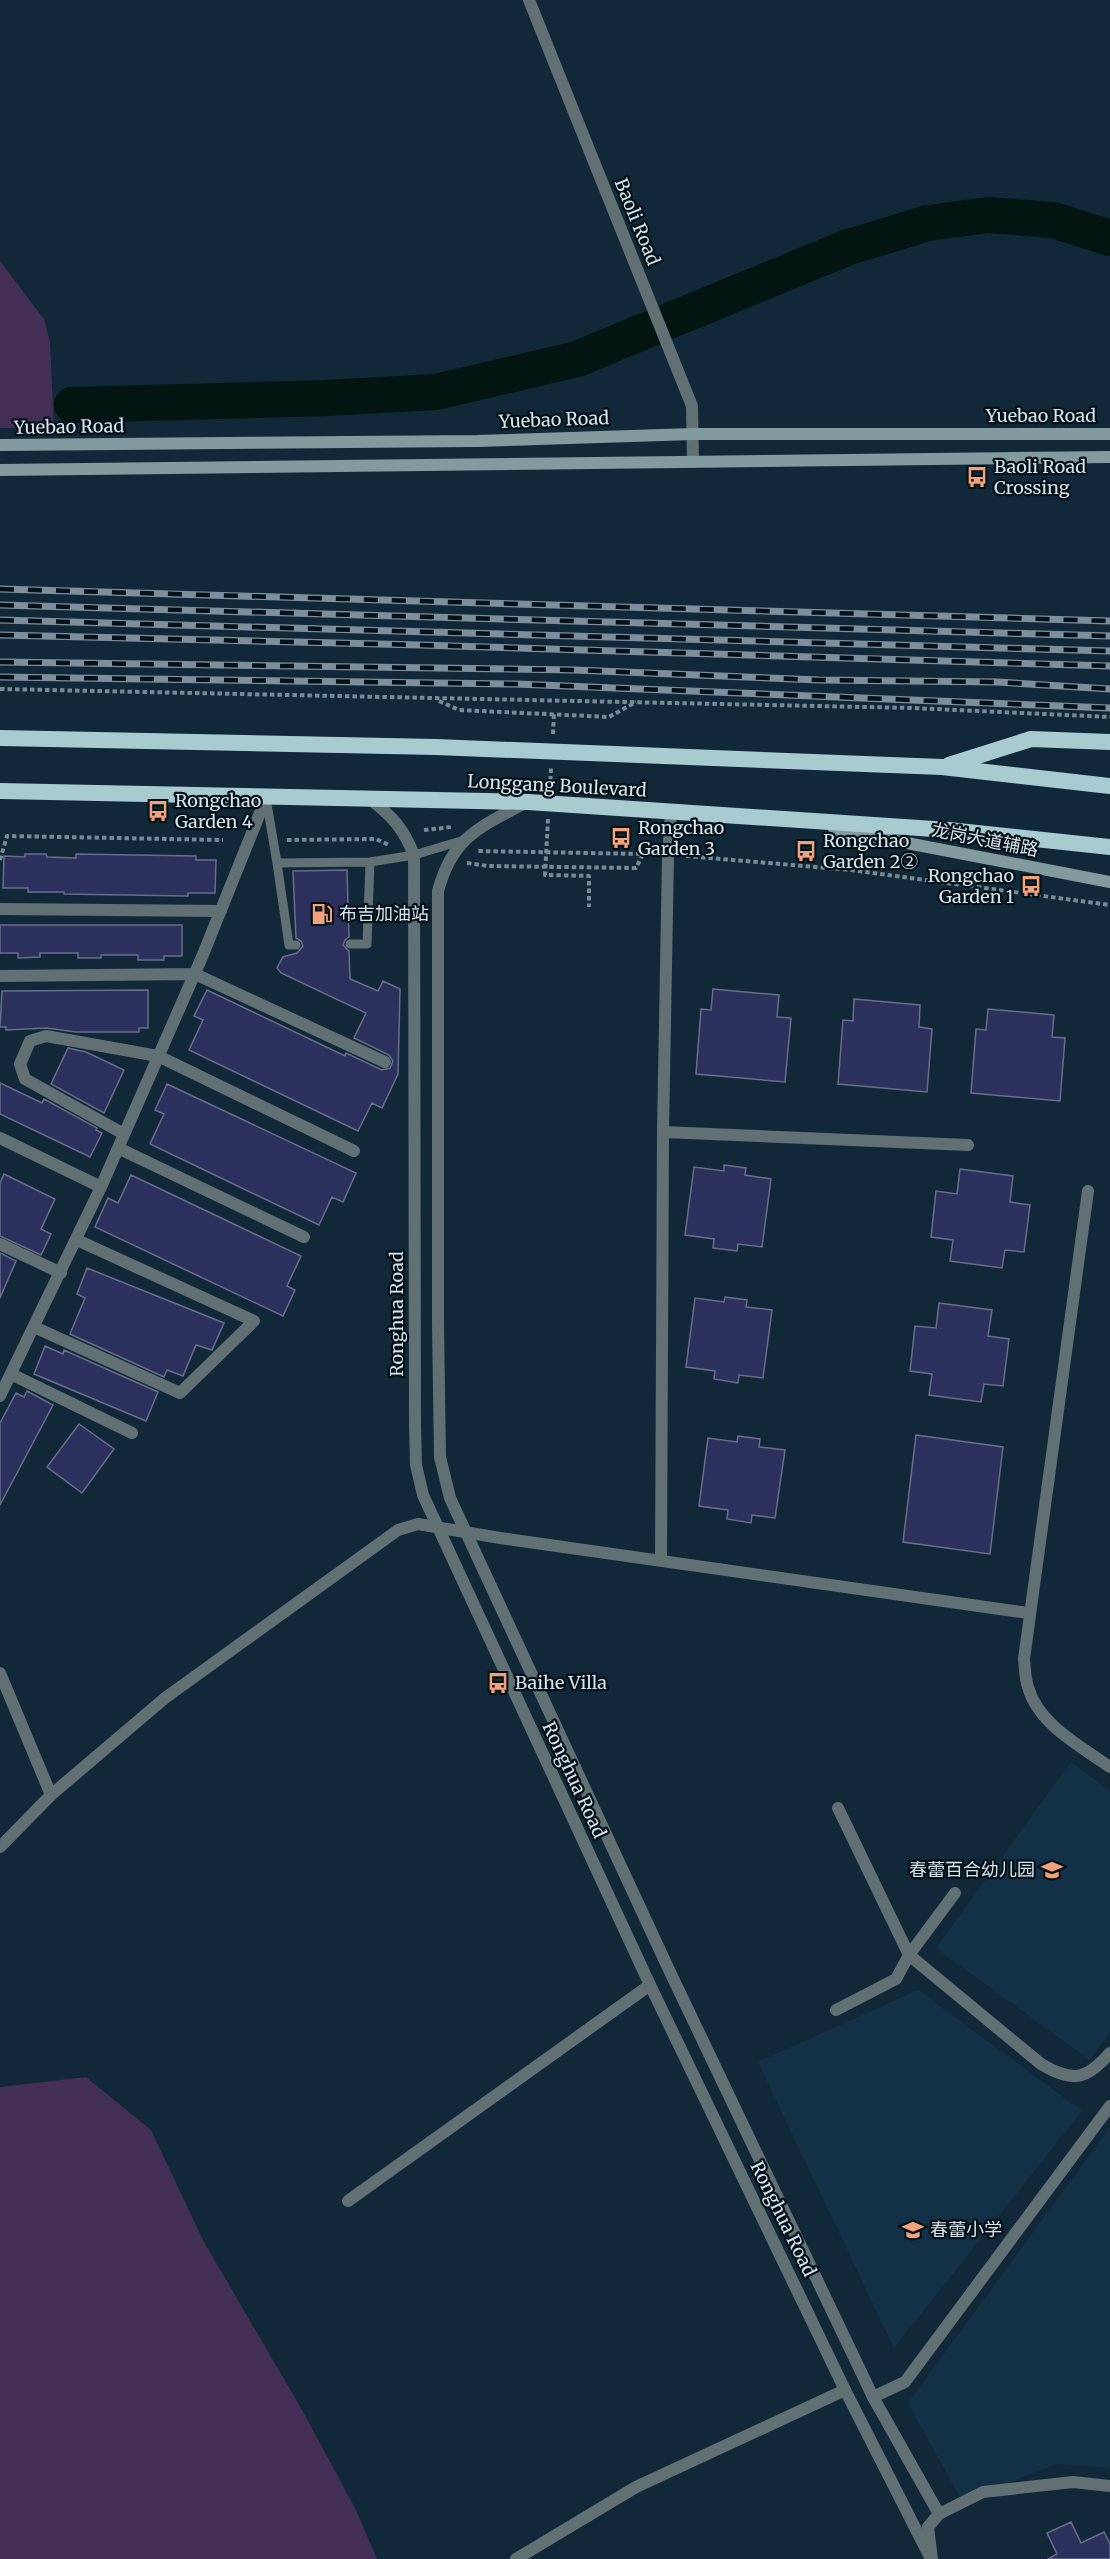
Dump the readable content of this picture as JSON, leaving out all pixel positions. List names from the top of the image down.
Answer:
{
  "streets": {
    "highway": ["Longgang Boulevard"],
    "main road": ["Yuebao Road", "龙岗大道辅路"],
    "street": ["Baoli Road", "Ronghua Road"]
  },
  "crossings": [
    ["Baoli Road", "Yuebao Road"],
    ["Longgang Boulevard", "龙岗大道辅路"],
    ["Longgang Boulevard", "Ronghua Road"]
  ],
  "places": {
    "bus stop": [
      "Baoli Road Crossing",
      "Rongchao Garden 4",
      "Rongchao Garden 3",
      "Rongchao Garden 2②",
      "Rongchao Garden 1",
      "Baihe Villa"
    ],
    "fuel station": ["布吉加油站"],
    "school or university": ["春蕾百合幼儿园", "春蕾小学"]
  }
}
